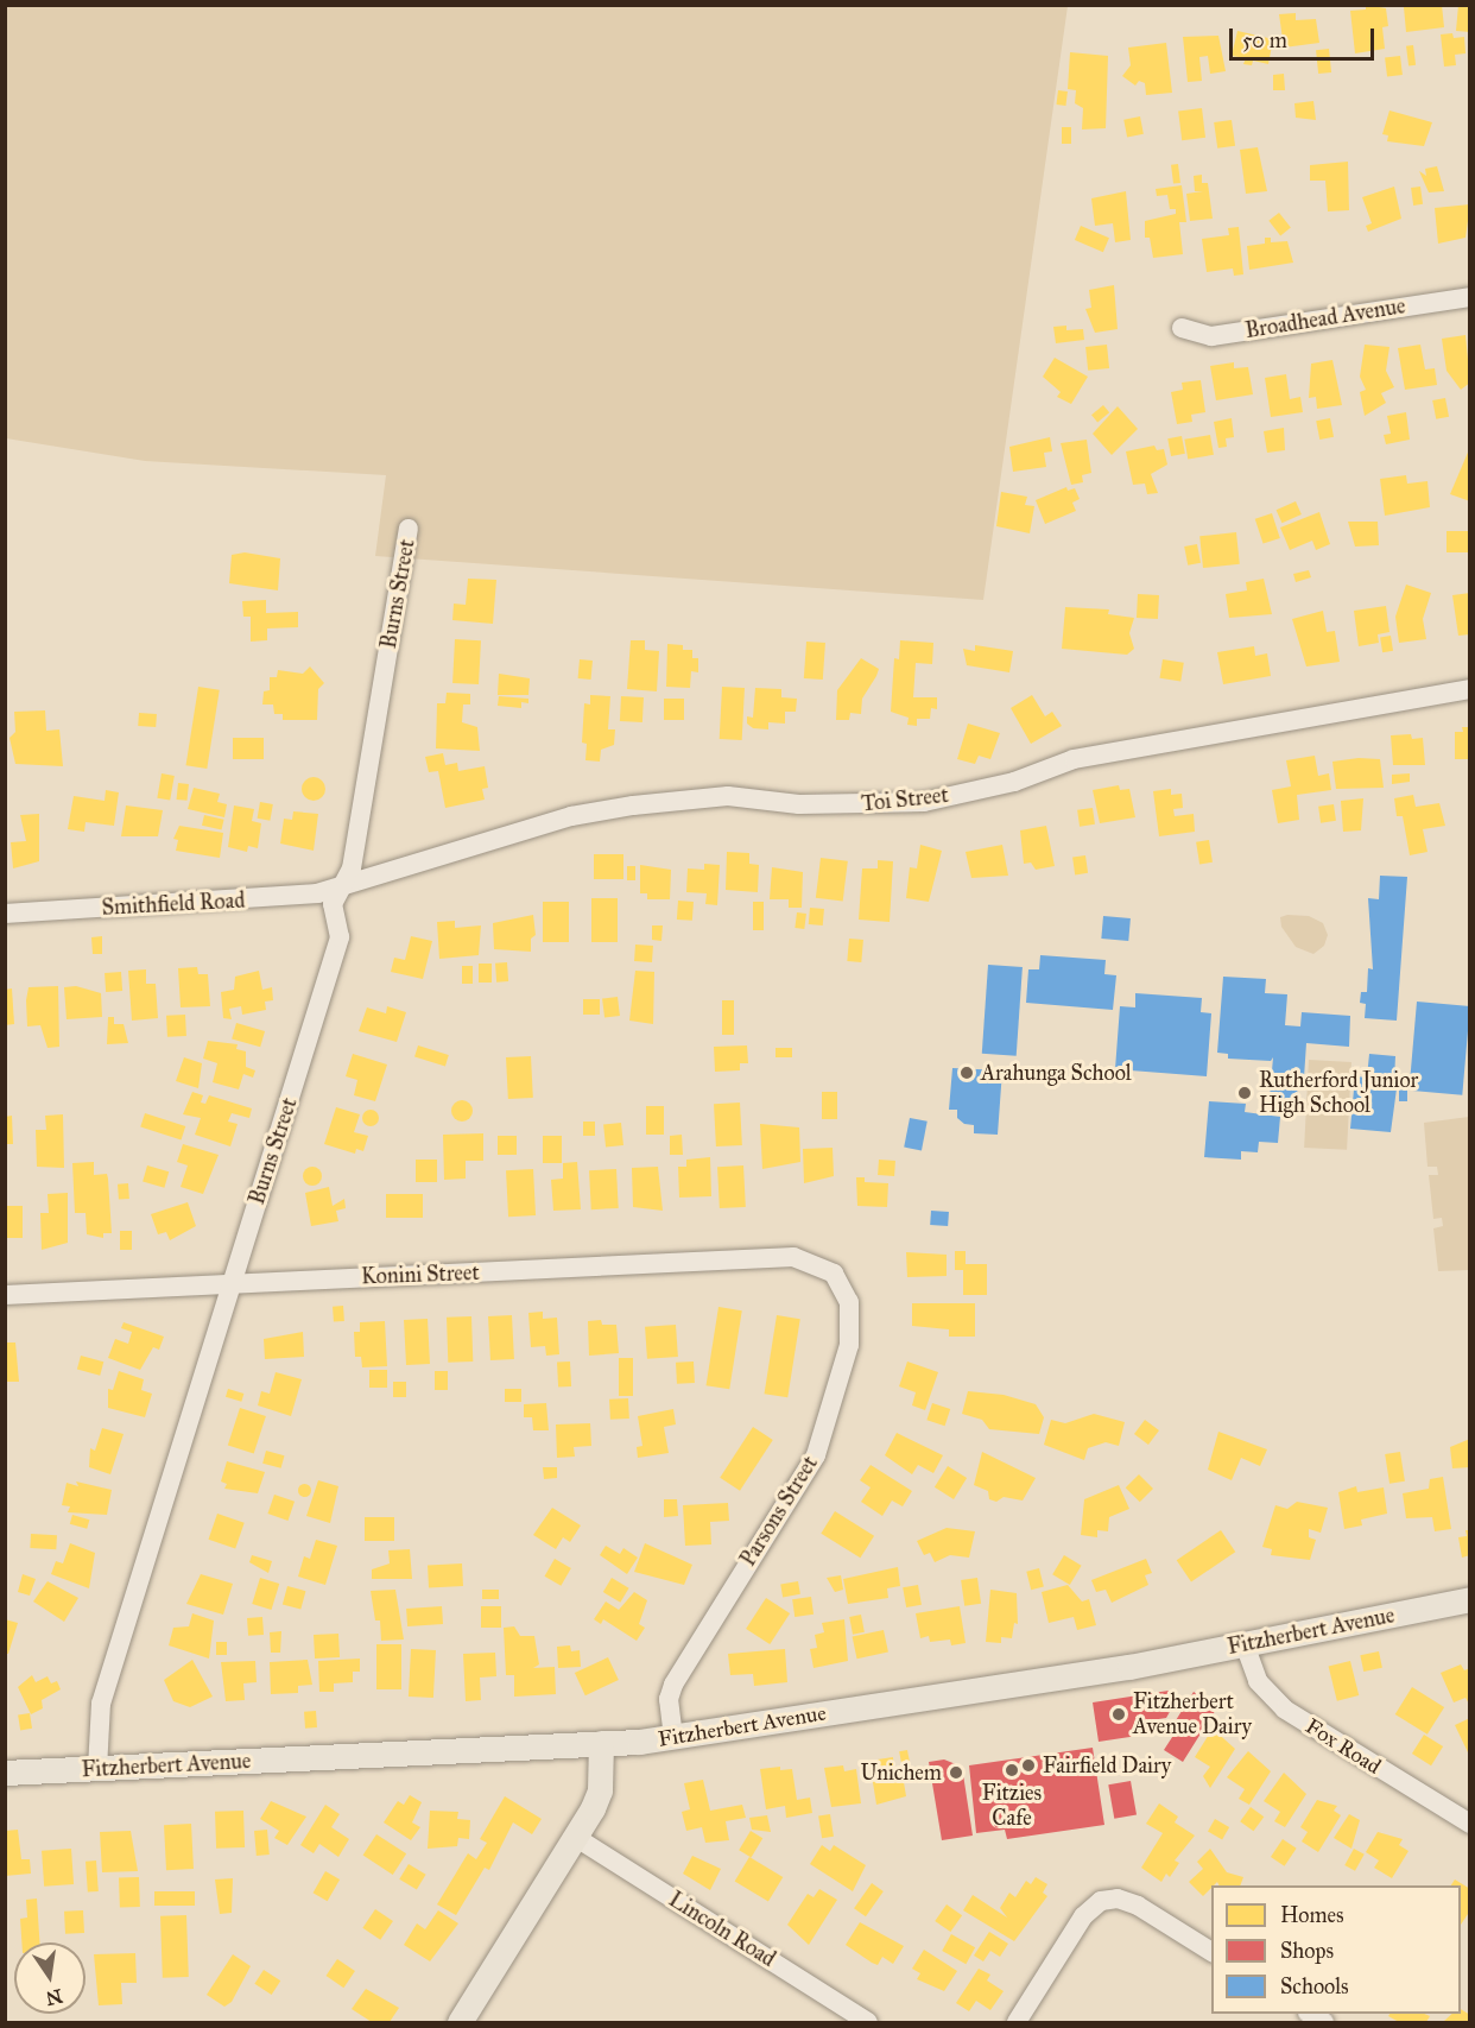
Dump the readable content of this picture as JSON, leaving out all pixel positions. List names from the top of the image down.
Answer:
{
  "streets": {
    "main road": ["Fitzherbert Avenue"],
    "street": [
      "Broadhead Avenue",
      "Burns Street",
      "Toi Street",
      "Smithfield Road",
      "Konini Street",
      "Parsons Street",
      "Fox Road",
      "Lincoln Road"
    ]
  },
  "crossings": [
    ["Burns Street", "Toi Street"],
    ["Burns Street", "Smithfield Road"],
    ["Burns Street", "Konini Street"],
    ["Burns Street", "Fitzherbert Avenue"],
    ["Toi Street", "Smithfield Road"],
    ["Konini Street", "Parsons Street"],
    ["Parsons Street", "Fitzherbert Avenue"],
    ["Fitzherbert Avenue", "Fox Road"]
  ],
  "places": [
    "Arahunga School",
    "Rutherford Junior High School",
    "Fitzherbert Avenue Dairy",
    "Fairfield Dairy",
    "Fitzies Cafe",
    "Unichem"
  ],
  "legend": ["Homes", "Shops", "Schools"],
  "scale_bar": "50 m",
  "north": "bottom"
}
